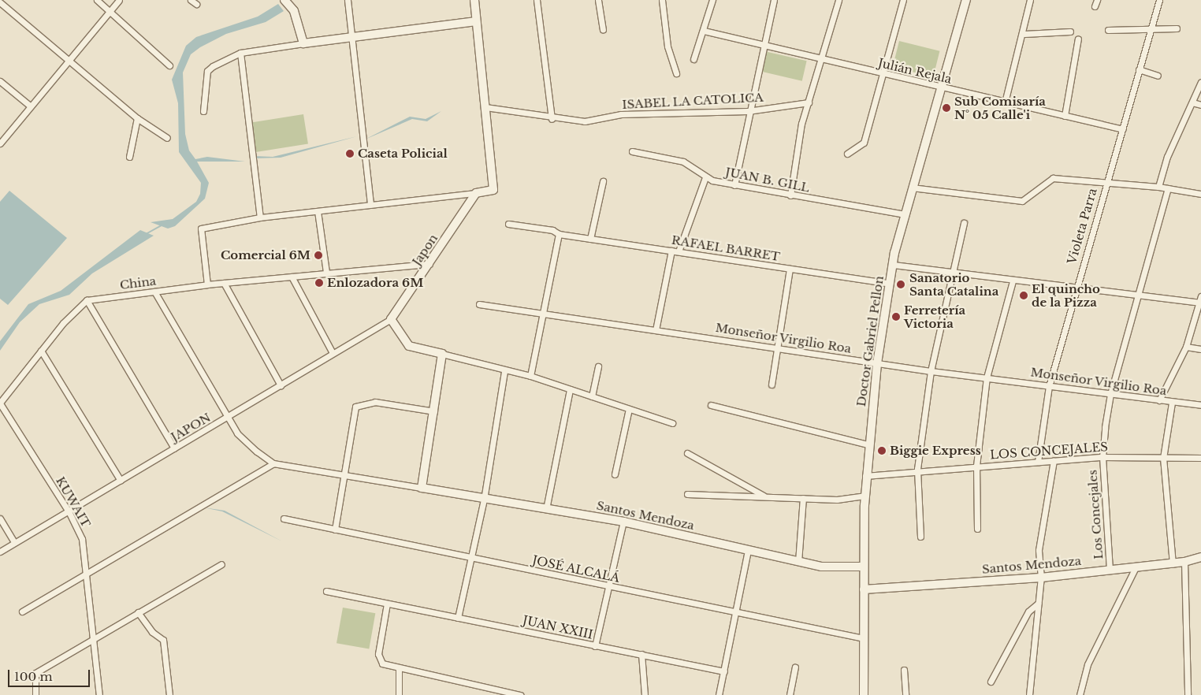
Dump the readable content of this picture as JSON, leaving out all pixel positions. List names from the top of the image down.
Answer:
{
  "streets": {
    "street": [
      "Julián Rejala",
      "ISABEL LA CATOLICA",
      "JUAN B. GILL",
      "Violeta Parra",
      "RAFAEL BARRET",
      "Japon",
      "China",
      "Monseñor Virgilio Roa",
      "Doctor Gabriel Pellon",
      "JAPON",
      "LOS CONCEJALES",
      "KUWAIT",
      "Los Concejales",
      "Santos Mendoza",
      "JOSÉ ALCALÁ",
      "JUAN XXIII"
    ]
  },
  "crossings": [
    ["Julián Rejala", "Violeta Parra"],
    ["Julián Rejala", "Doctor Gabriel Pellon"],
    ["JUAN B. GILL", "Doctor Gabriel Pellon"],
    ["Violeta Parra", "Monseñor Virgilio Roa"],
    ["Violeta Parra", "LOS CONCEJALES"],
    ["RAFAEL BARRET", "Doctor Gabriel Pellon"],
    ["Japon", "China"],
    ["Japon", "JAPON"],
    ["Monseñor Virgilio Roa", "Doctor Gabriel Pellon"],
    ["Monseñor Virgilio Roa", "Los Concejales"],
    ["Doctor Gabriel Pellon", "LOS CONCEJALES"],
    ["Doctor Gabriel Pellon", "Santos Mendoza"],
    ["Doctor Gabriel Pellon", "JOSÉ ALCALÁ"],
    ["JAPON", "KUWAIT"],
    ["LOS CONCEJALES", "Los Concejales"],
    ["Los Concejales", "Santos Mendoza"]
  ],
  "places": [
    "Sub Comisaría N° 05 Calle'i",
    "Caseta Policial",
    "Comercial 6M",
    "Enlozadora 6M",
    "Sanatorio Santa Catalina",
    "El quincho de la Pizza",
    "Ferretería Victoria",
    "Biggie Express"
  ],
  "scale_bar": "100 m"
}
